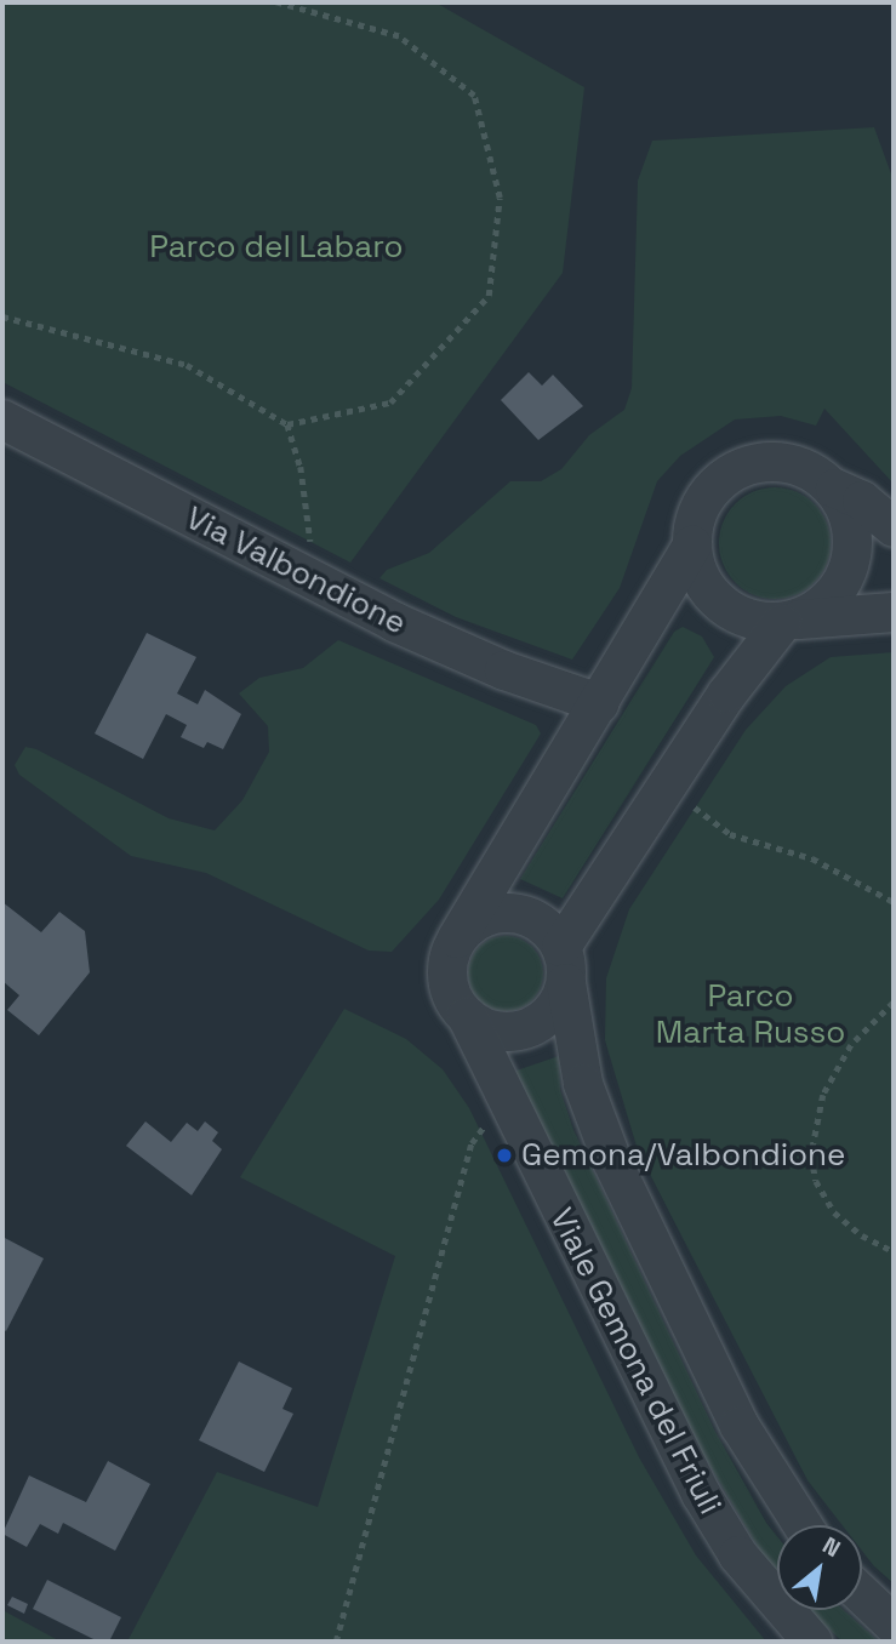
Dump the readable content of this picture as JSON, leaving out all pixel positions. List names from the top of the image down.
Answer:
{
  "streets": {
    "street": ["Via Valbondione", "Viale Gemona del Friuli"]
  },
  "parks": ["Parco del Labaro", "Parco Marta Russo"],
  "places": ["Gemona/Valbondione"],
  "north": "top right"
}
